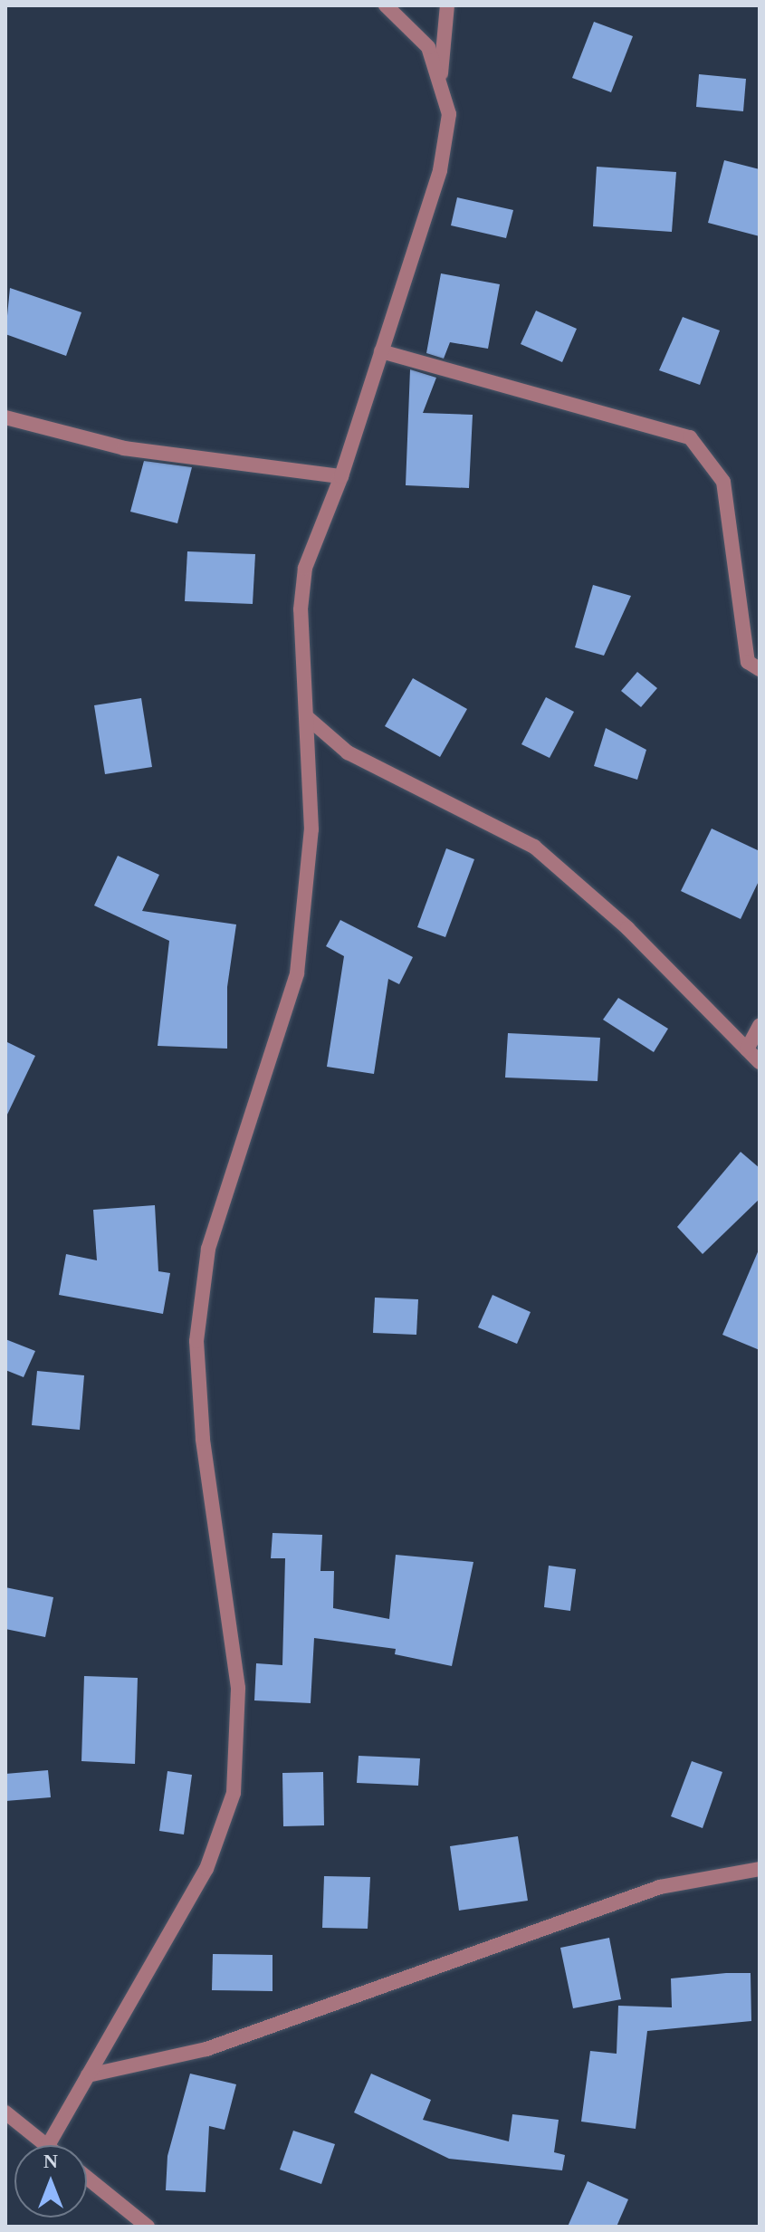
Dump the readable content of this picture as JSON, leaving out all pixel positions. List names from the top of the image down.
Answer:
{
  "north": "top"
}
